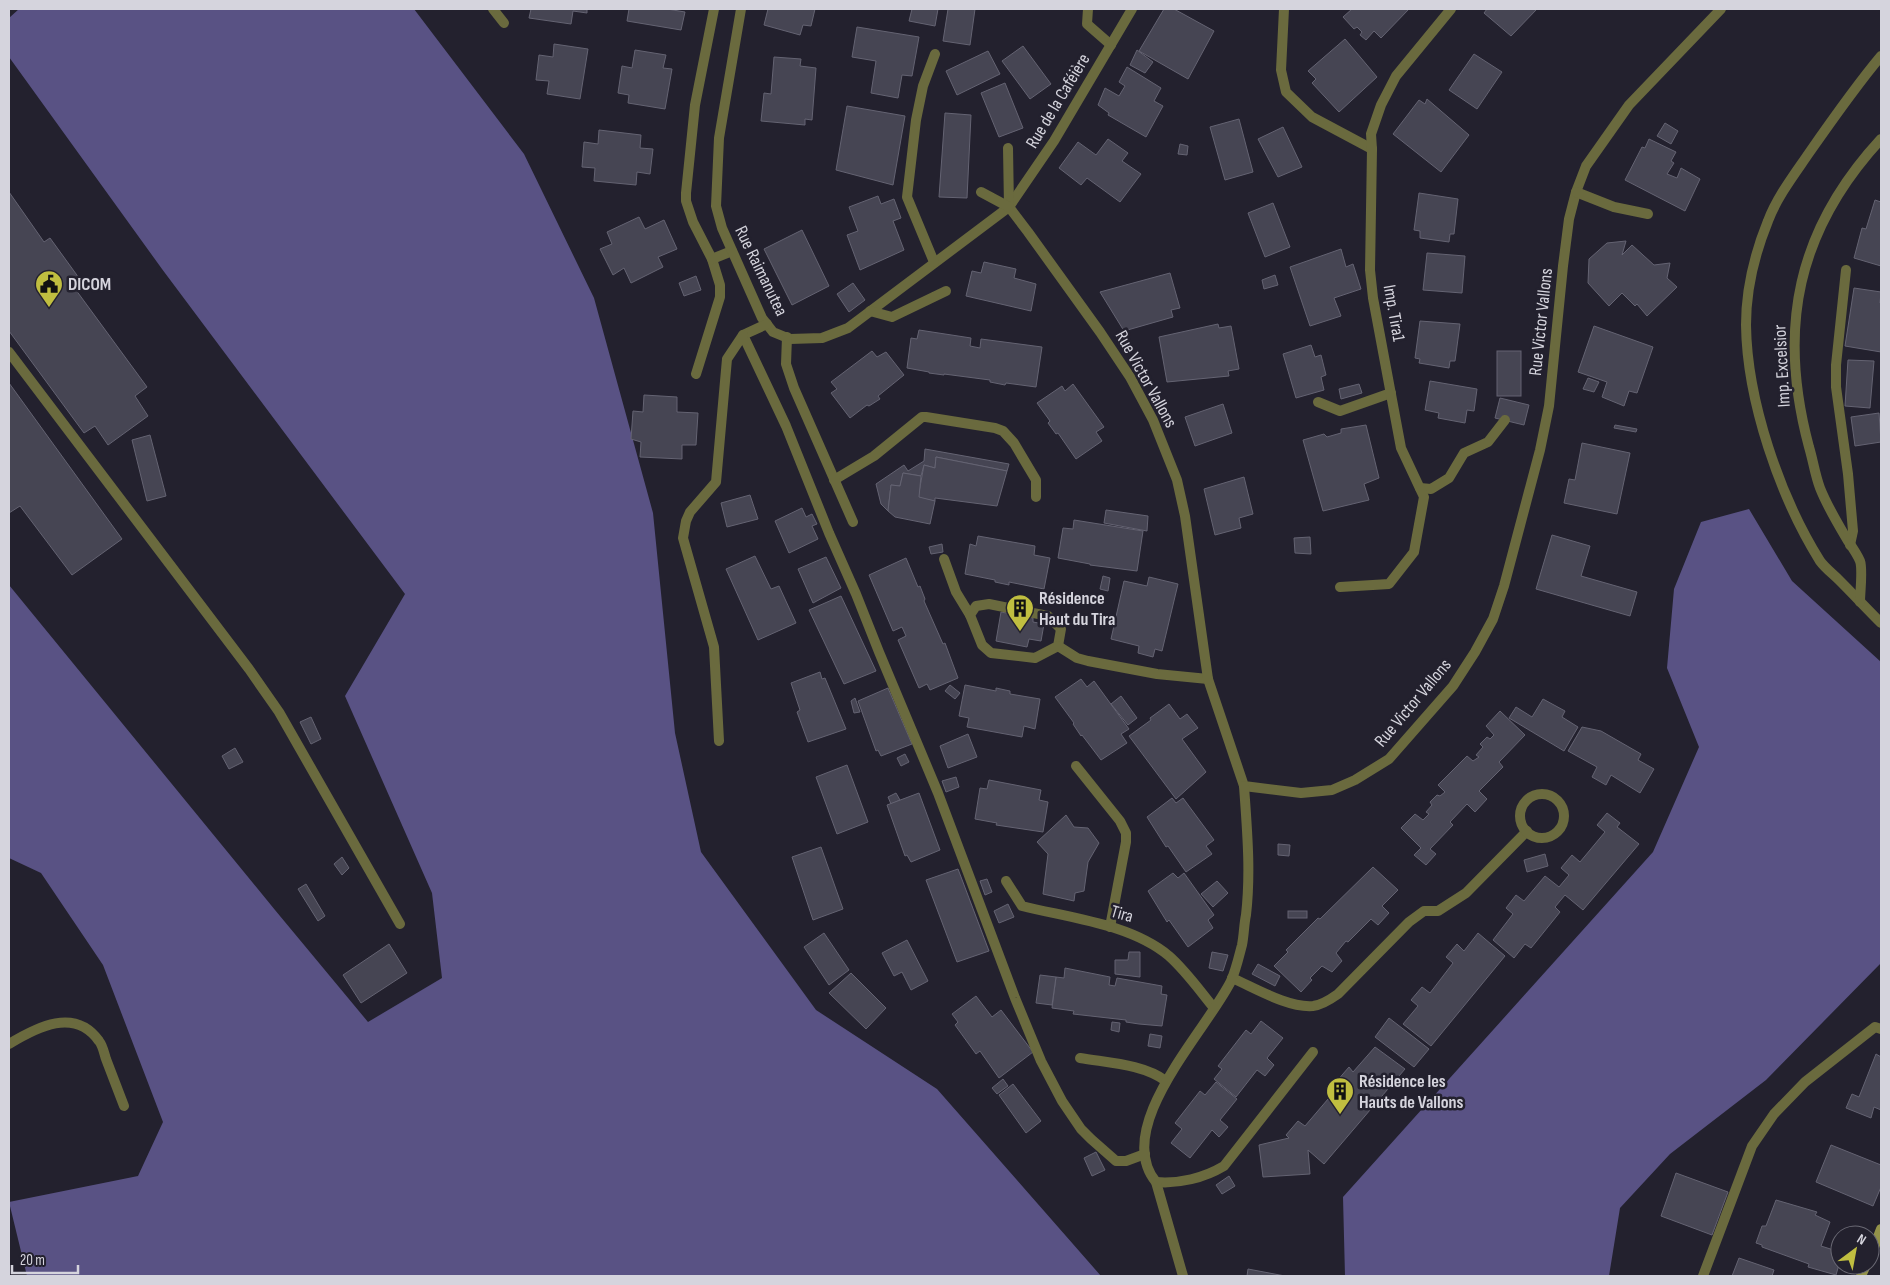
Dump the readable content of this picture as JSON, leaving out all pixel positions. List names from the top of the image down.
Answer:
{
  "streets": {
    "street": [
      "Rue de la Caféière",
      "Rue Raimanutea",
      "Imp. Tira1",
      "Rue Victor Vallons",
      "Imp. Excelsior",
      "Tira"
    ]
  },
  "crossings": [
    ["Rue de la Caféière", "Rue Raimanutea"],
    ["Rue de la Caféière", "Rue Victor Vallons"],
    ["Rue Raimanutea", "Rue Victor Vallons"]
  ],
  "places": {
    "public building": ["DICOM"],
    "building": ["Résidence Haut du Tira", "Résidence les Hauts de Vallons"]
  },
  "scale_bar": "20 m",
  "north": "top right"
}
